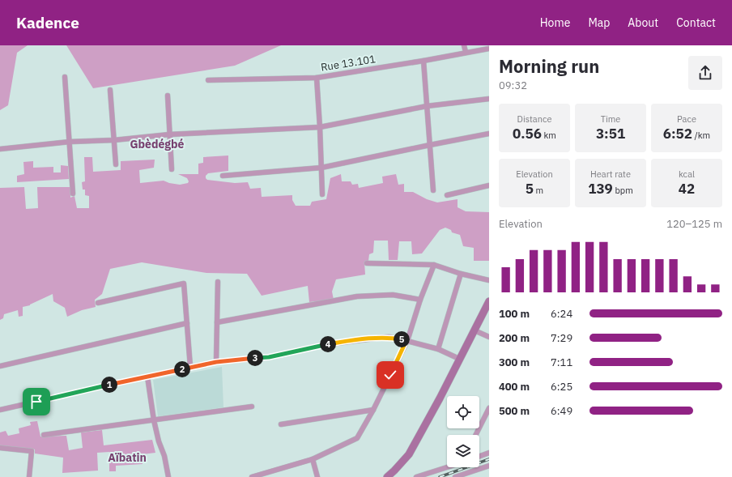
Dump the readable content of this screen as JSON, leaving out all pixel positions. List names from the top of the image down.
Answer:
{
  "streets": {
    "street": ["Rue 13.101"]
  },
  "districts": ["Gbèdégbé", "Aïbatin"],
  "page": {
    "header": "Kadence",
    "nav": [
      "Home",
      "Map",
      "About",
      "Contact"
    ],
    "heading": ["Morning run", "09:32"],
    "stats": [
      ["Distance", "0.56 km"],
      ["Time", "3:51"],
      ["Pace", "6:52 /km"],
      ["Elevation", "5 m"],
      ["Heart rate", "139 bpm"],
      ["kcal", "42"]
    ],
    "chart": ["Elevation", "120–125 m"],
    "list": [
      {
        "name": "100 m",
        "note": "6:24"
      },
      {
        "name": "200 m",
        "note": "7:29"
      },
      {
        "name": "300 m",
        "note": "7:11"
      },
      {
        "name": "400 m",
        "note": "6:25"
      },
      {
        "name": "500 m",
        "note": "6:49"
      }
    ],
    "pins": [
      "5",
      "4",
      "3",
      "2",
      "1"
    ]
  }
}
